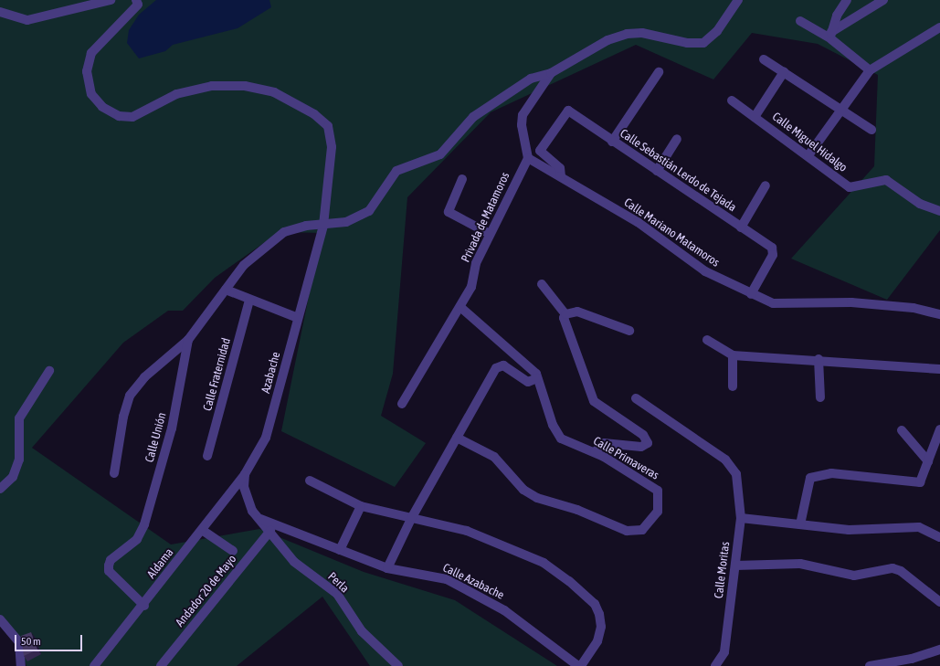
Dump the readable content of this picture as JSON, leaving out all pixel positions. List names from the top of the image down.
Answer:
{
  "streets": {
    "street": [
      "Calle Miguel Hidalgo",
      "Calle Sebastián Lerdo de Tejada",
      "Privada de Matamoros",
      "Calle Mariano Matamoros",
      "Azabache",
      "Calle Fraternidad",
      "Calle Unión",
      "Calle Primaveras",
      "Aldama",
      "Calle Moritas",
      "Calle Azabache",
      "Perla",
      "Andador 20 de Mayo"
    ]
  },
  "crossings": [
    ["Calle Sebastián Lerdo de Tejada", "Calle Mariano Matamoros"],
    ["Privada de Matamoros", "Calle Mariano Matamoros"],
    ["Privada de Matamoros", "Calle Primaveras"],
    ["Azabache", "Aldama"],
    ["Calle Unión", "Aldama"],
    ["Calle Azabache", "Perla"],
    ["Perla", "Andador 20 de Mayo"]
  ],
  "scale_bar": "50 m"
}
